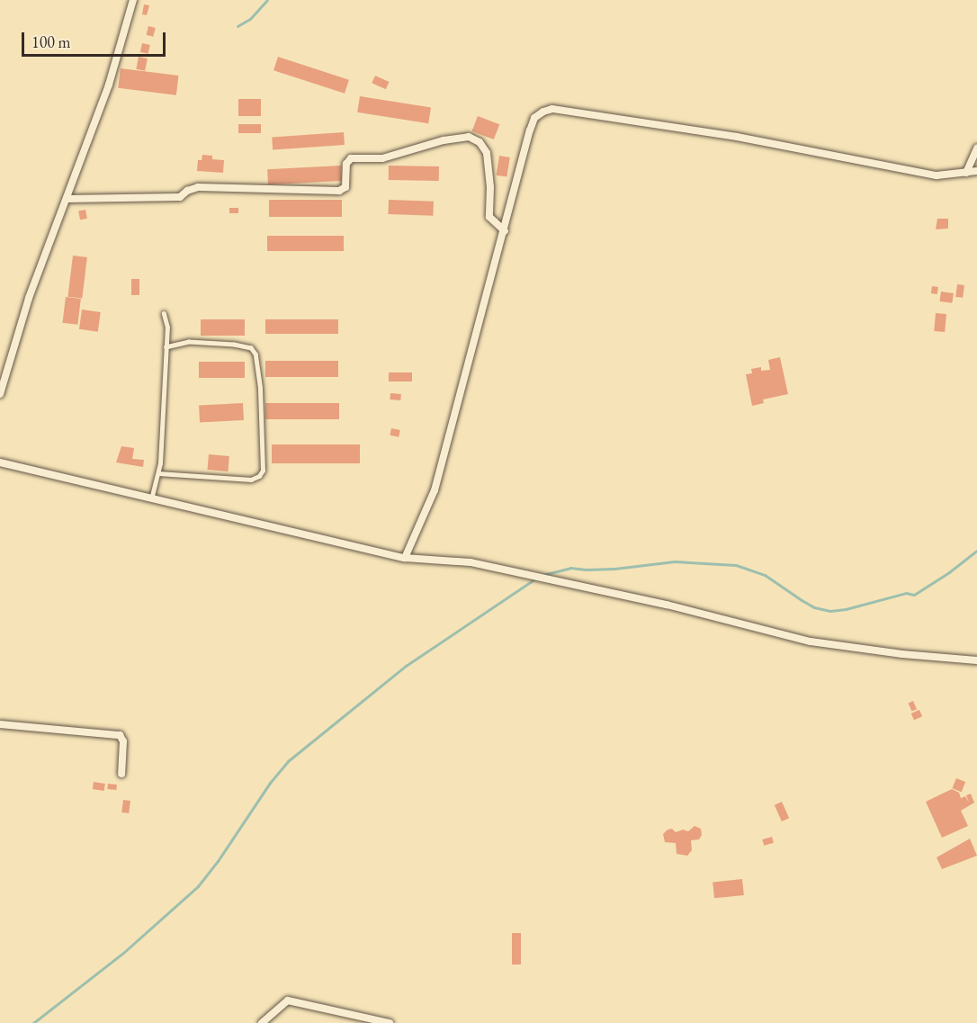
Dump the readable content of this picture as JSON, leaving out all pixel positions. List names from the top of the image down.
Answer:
{
  "scale_bar": "100 m"
}
